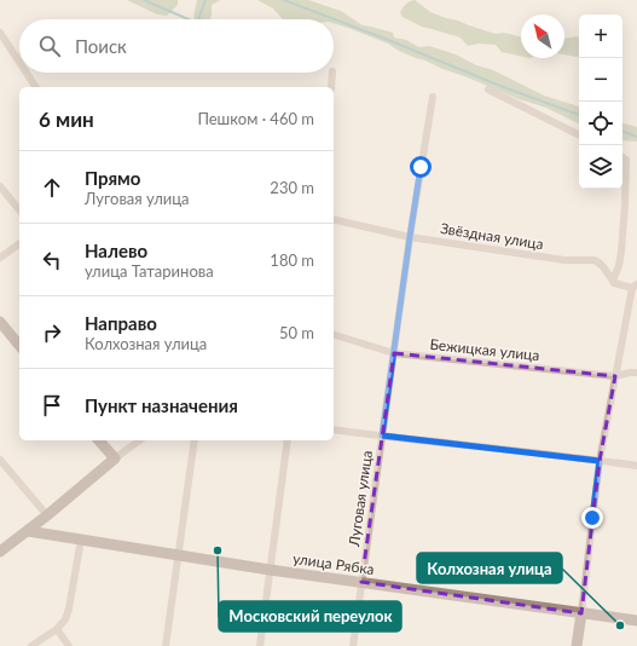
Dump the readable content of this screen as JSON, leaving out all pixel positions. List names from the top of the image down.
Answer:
{
  "streets": {
    "main road": ["улица Рябка"],
    "street": ["Звёздная улица", "Бежицкая улица", "Луговая улица"]
  },
  "crossings": [
    ["Звёздная улица", "Луговая улица"],
    ["Бежицкая улица", "Луговая улица"],
    ["Луговая улица", "улица Рябка"]
  ],
  "places": ["Московский переулок", "Колхозная улица"],
  "north": "top left",
  "page": {
    "map_buttons": ["+", "−"],
    "search": "Поиск",
    "heading": ["6 мин", "Пешком · 460 m"],
    "list": [
      ["Прямо", "Луговая улица", "230 m"],
      ["Налево", "улица Татаринова", "180 m"],
      ["Направо", "Колхозная улица", "50 m"],
      "Пункт назначения"
    ]
  }
}
